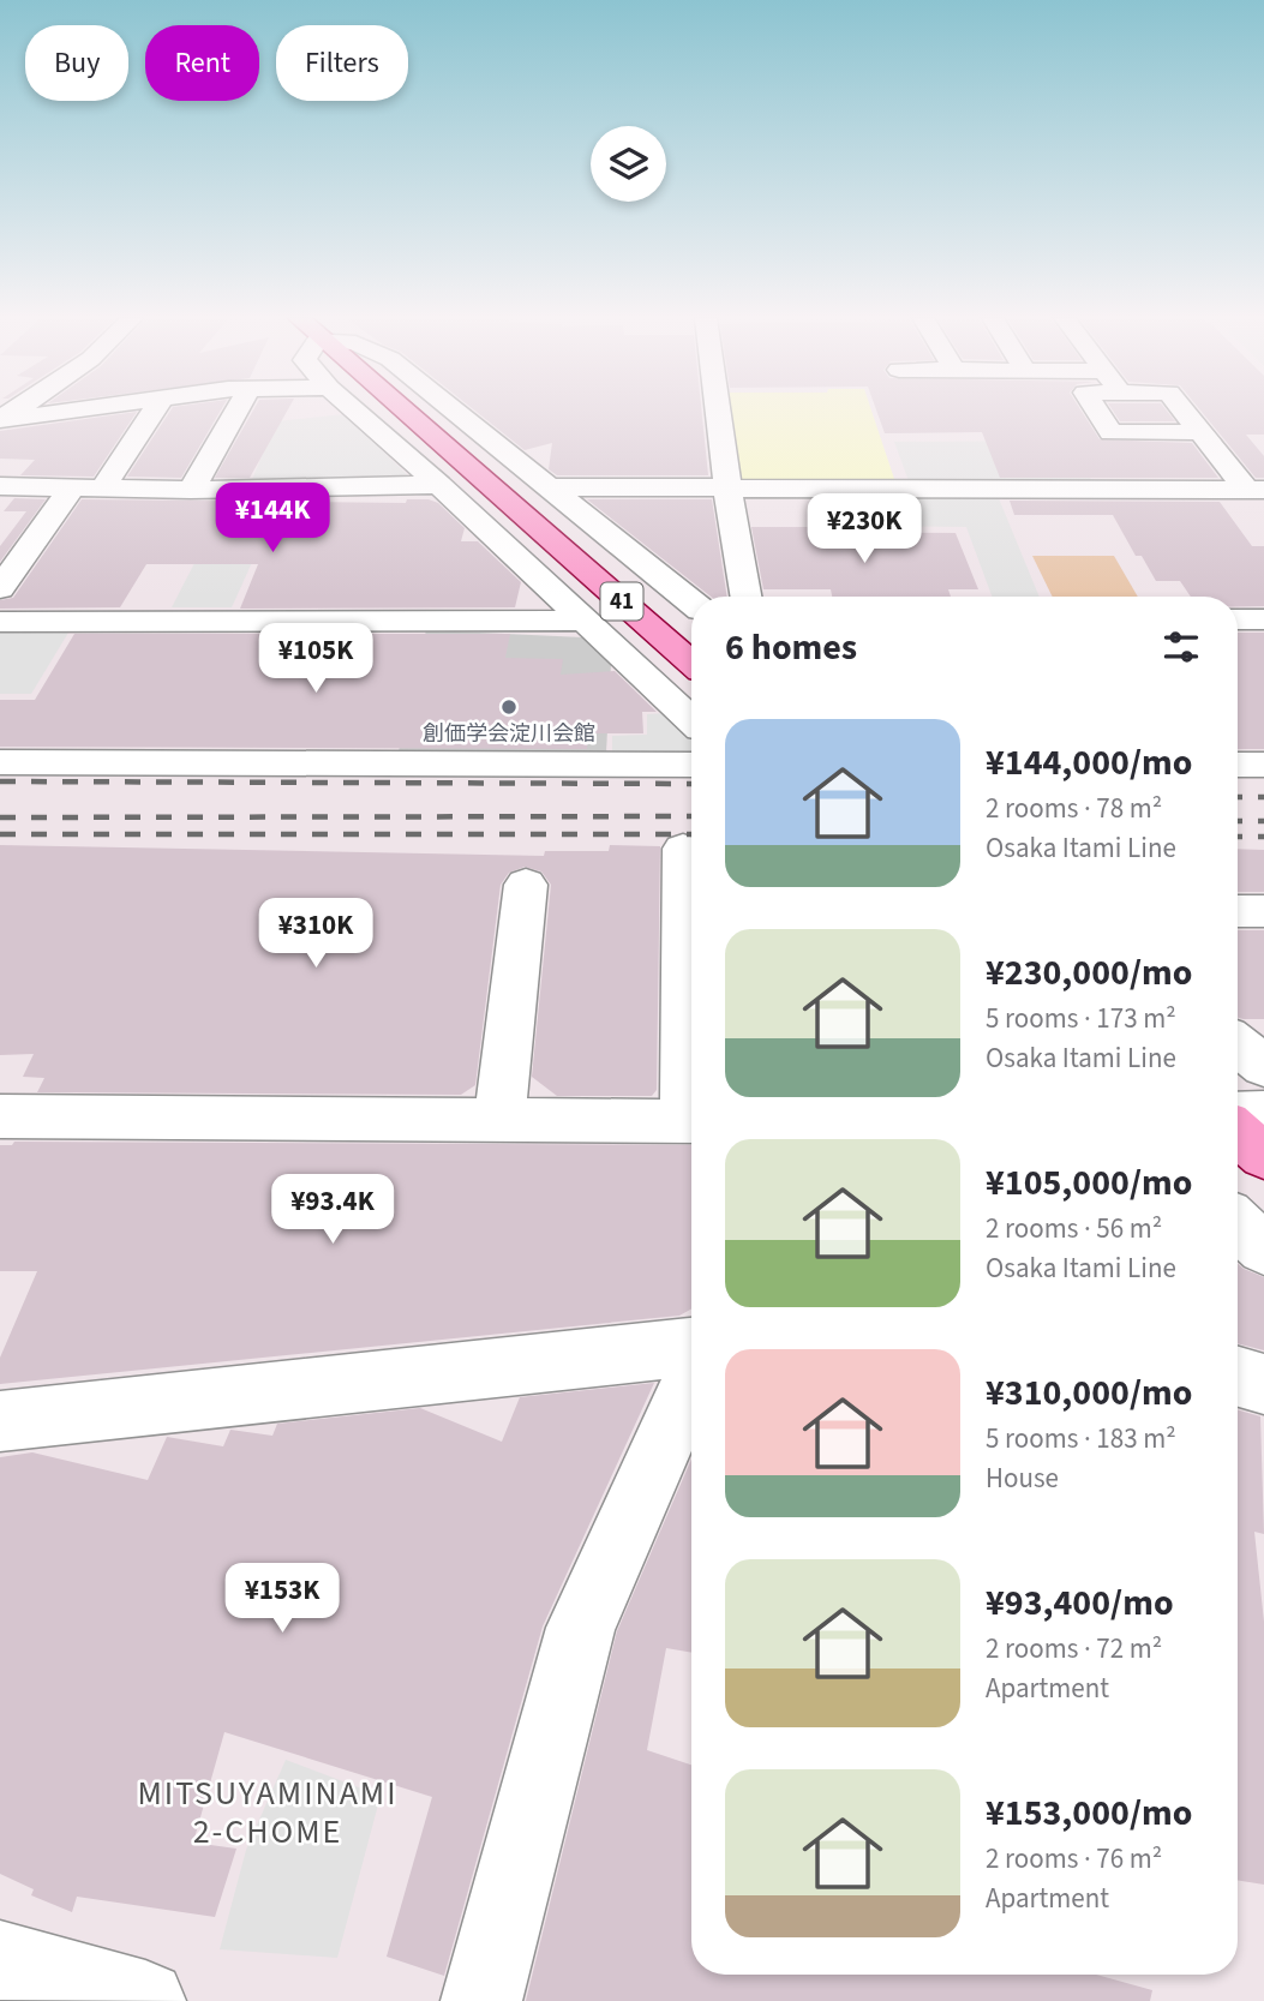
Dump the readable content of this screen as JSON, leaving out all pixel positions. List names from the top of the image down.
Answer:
{
  "streets": {
    "main road": ["41"]
  },
  "districts": ["MITSUYAMINAMI 2-CHOME"],
  "places": ["創価学会淀川会館"],
  "page": {
    "chip": ["Buy", "Rent", "Filters"],
    "price": [
      "¥144K",
      "¥230K",
      "¥105K",
      "¥310K",
      "¥93.4K",
      "¥153K"
    ],
    "heading": "6 homes",
    "list": [
      {
        "name": "¥144,000/mo",
        "note": "2 rooms · 78 m² · Osaka Itami Line"
      },
      {
        "name": "¥230,000/mo",
        "note": "5 rooms · 173 m² · Osaka Itami Line"
      },
      {
        "name": "¥105,000/mo",
        "note": "2 rooms · 56 m² · Osaka Itami Line"
      },
      {
        "name": "¥310,000/mo",
        "note": "5 rooms · 183 m² · House"
      },
      {
        "name": "¥93,400/mo",
        "note": "2 rooms · 72 m² · Apartment"
      },
      {
        "name": "¥153,000/mo",
        "note": "2 rooms · 76 m² · Apartment"
      }
    ]
  }
}
